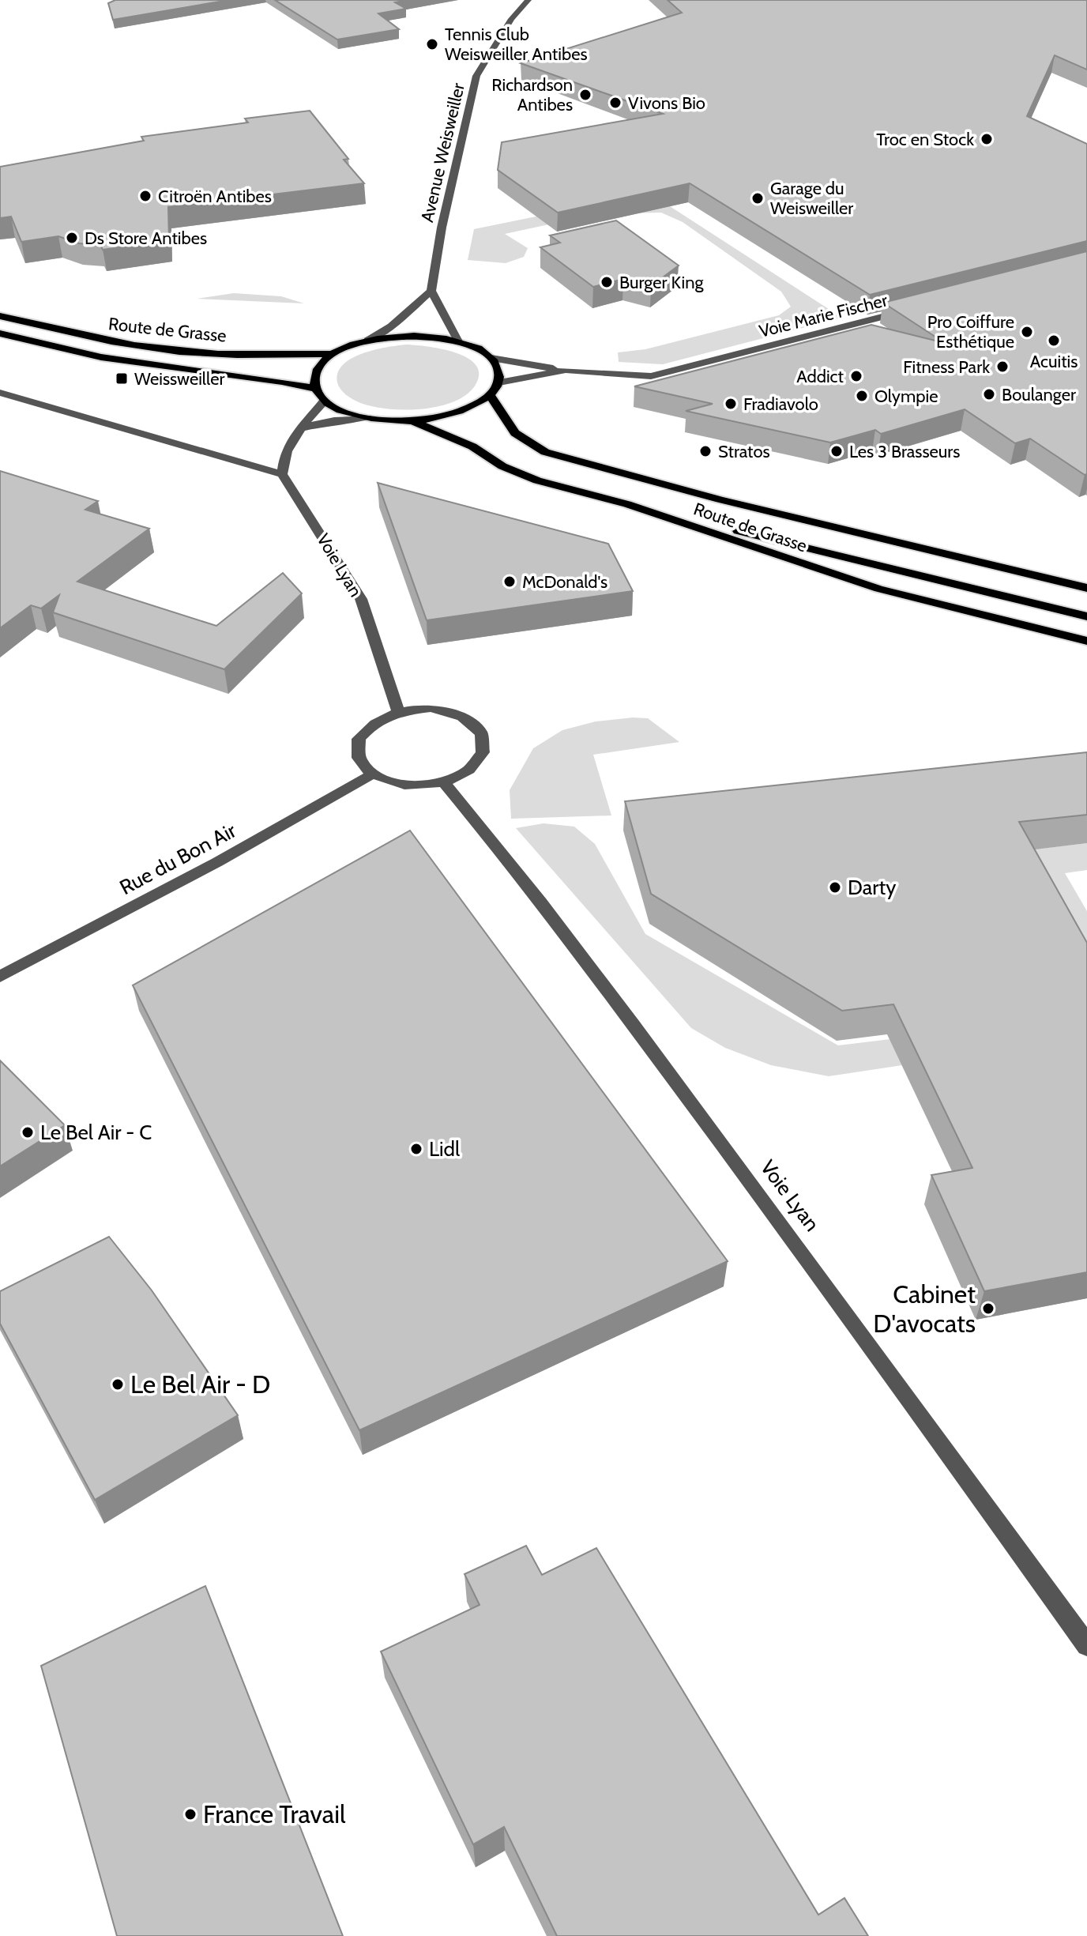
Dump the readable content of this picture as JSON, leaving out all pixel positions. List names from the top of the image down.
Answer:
{
  "streets": {
    "main road": ["Route de Grasse"],
    "street": [
      "Avenue Weisweiller",
      "Voie Marie Fischer",
      "Voie Lyan",
      "Rue du Bon Air"
    ]
  },
  "crossings": [
    ["Voie Lyan", "Rue du Bon Air"]
  ],
  "places": {
    "other": [
      "Tennis Club Weisweiller Antibes",
      "Richardson Antibes",
      "Vivons Bio",
      "Troc en Stock",
      "Citroën Antibes",
      "Garage du Weisweiller",
      "Ds Store Antibes",
      "Burger King",
      "Pro Coiffure Esthétique",
      "Acuitis",
      "Fitness Park",
      "Addict",
      "Boulanger",
      "Olympie",
      "Fradiavolo",
      "Stratos",
      "Les 3 Brasseurs",
      "McDonald's",
      "Darty",
      "Le Bel Air - C",
      "Lidl",
      "Cabinet D'avocats",
      "Le Bel Air - D",
      "France Travail"
    ],
    "transit": ["Weissweiller"]
  }
}
